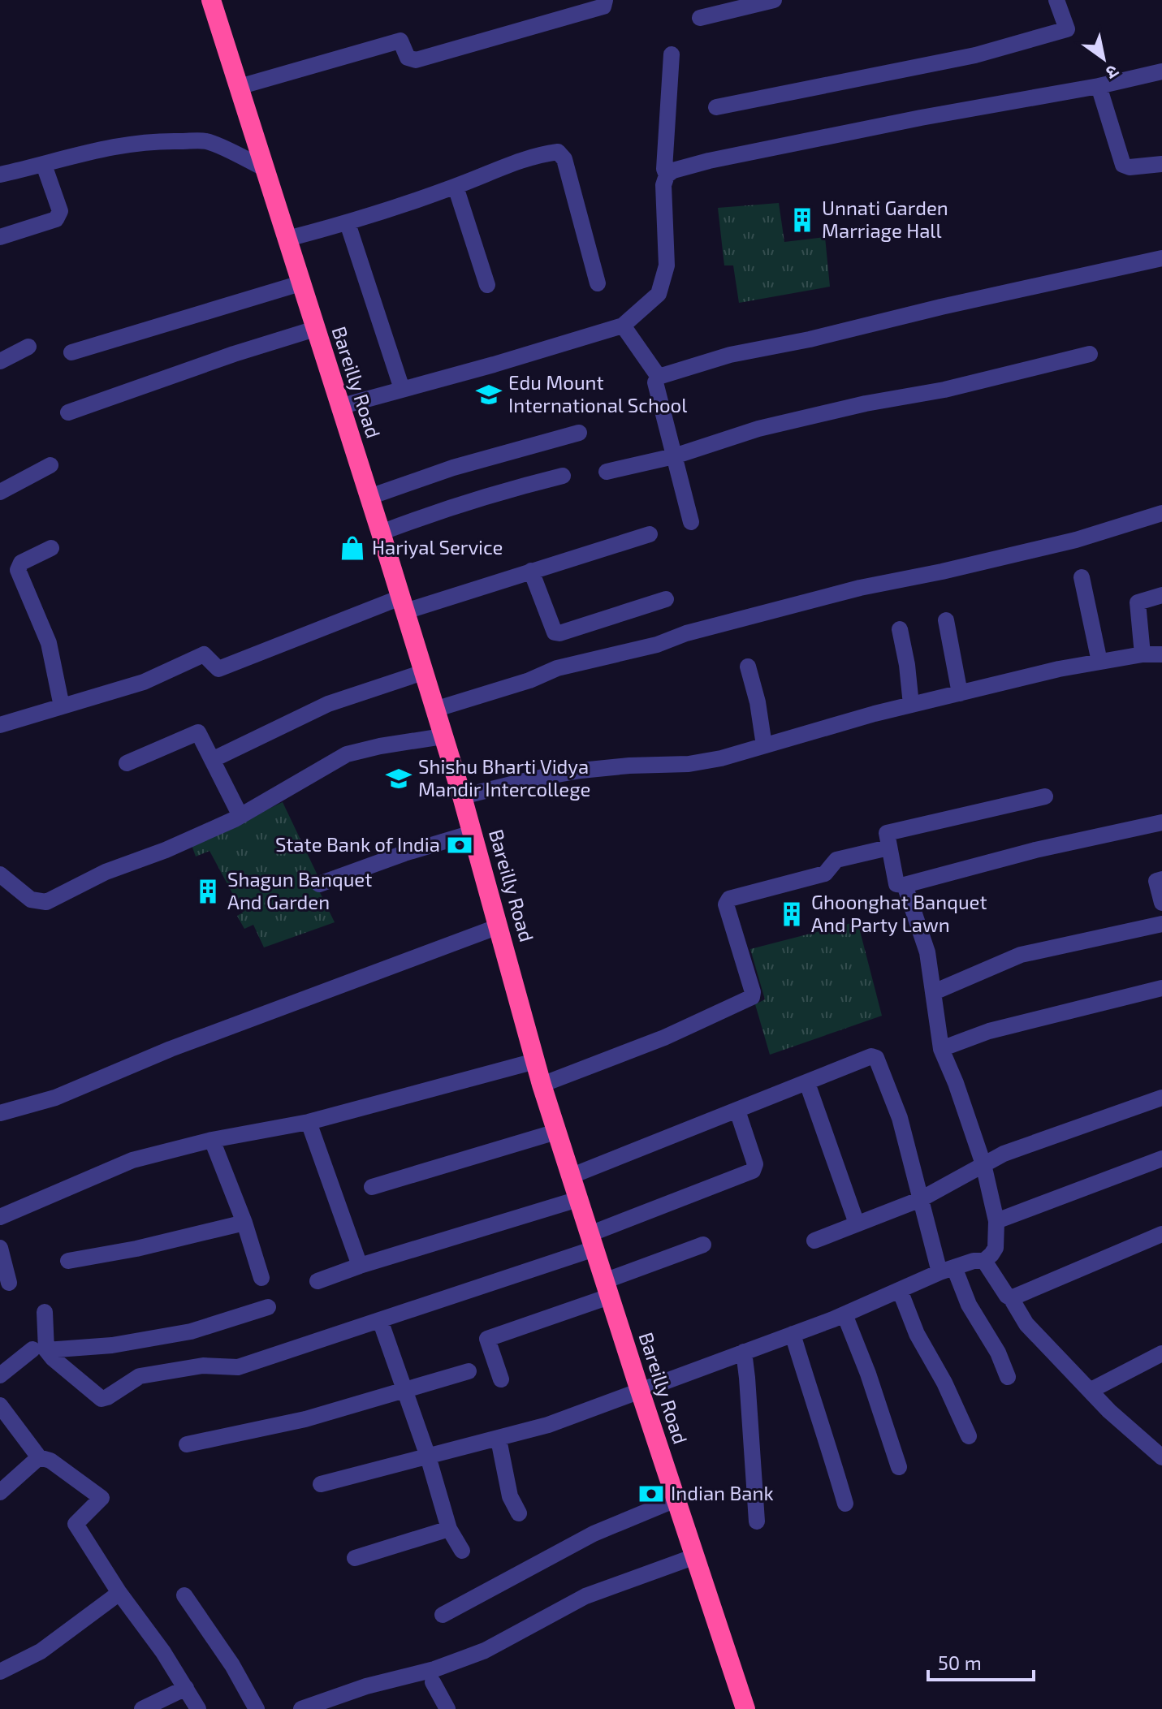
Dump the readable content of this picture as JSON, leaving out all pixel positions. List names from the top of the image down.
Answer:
{
  "streets": {
    "highway": ["Bareilly Road"]
  },
  "places": {
    "building": ["Unnati Garden Marriage Hall", "Shagun Banquet And Garden", "Ghoonghat Banquet And Party Lawn"],
    "school or university": ["Edu Mount International School", "Shishu Bharti Vidya Mandir Intercollege"],
    "shop": ["Hariyal Service"],
    "bank": ["State Bank of India", "Indian Bank"]
  },
  "scale_bar": "50 m",
  "north": "bottom right"
}
